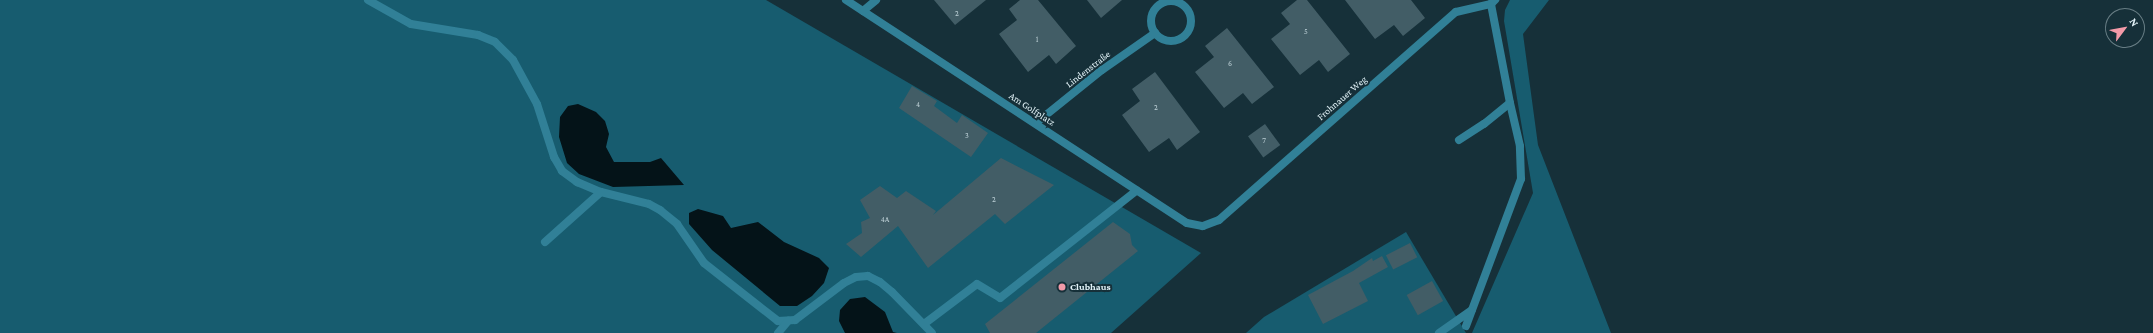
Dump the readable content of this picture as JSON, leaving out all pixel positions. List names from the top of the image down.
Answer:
{
  "streets": {
    "street": ["Lindenstraße", "Frohnauer Weg", "Am Golfplatz"]
  },
  "crossings": [
    ["Lindenstraße", "Am Golfplatz"],
    ["Frohnauer Weg", "Am Golfplatz"]
  ],
  "places": ["Clubhaus"],
  "house_numbers": [
    "2",
    "5",
    "1",
    "6",
    "4",
    "2",
    "3",
    "7",
    "2",
    "4A"
  ],
  "north": "top right"
}
